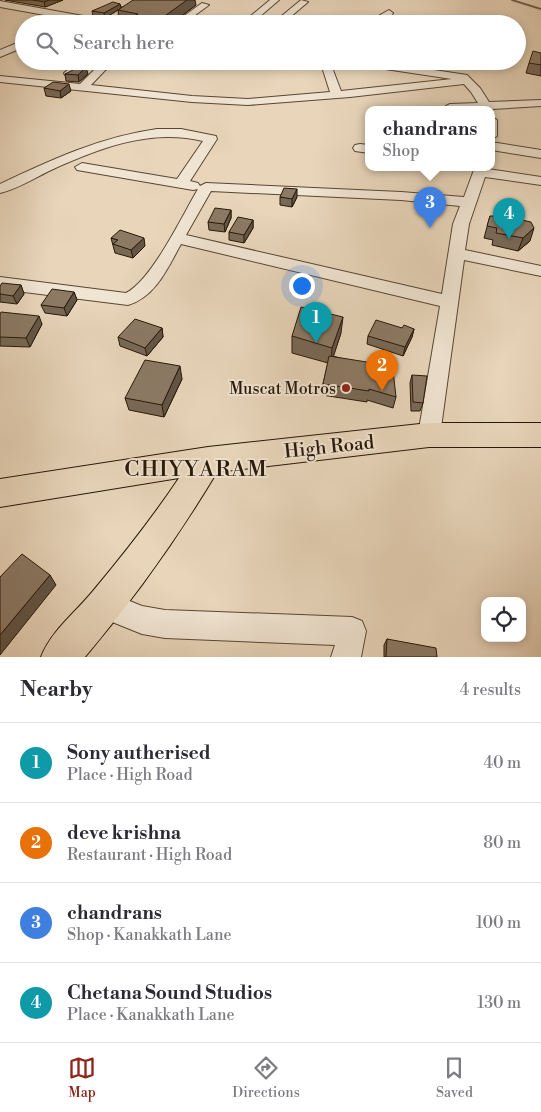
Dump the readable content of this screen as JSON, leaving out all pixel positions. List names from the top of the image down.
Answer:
{
  "streets": {
    "main road": ["High Road"]
  },
  "districts": ["CHIYYARAM"],
  "places": ["Muscat Motros"],
  "page": {
    "search": "Search here",
    "popup": ["chandrans", "Shop"],
    "pins": [
      "3",
      "4",
      "1",
      "2"
    ],
    "heading": ["Nearby", "4 results"],
    "list": [
      {
        "mark": "1",
        "name": "Sony autherised",
        "note": "Place · High Road",
        "value": "40 m"
      },
      {
        "mark": "2",
        "name": "deve krishna",
        "note": "Restaurant · High Road",
        "value": "80 m"
      },
      {
        "mark": "3",
        "name": "chandrans",
        "note": "Shop · Kanakkath Lane",
        "value": "100 m"
      },
      {
        "mark": "4",
        "name": "Chetana Sound Studios",
        "note": "Place · Kanakkath Lane",
        "value": "130 m"
      }
    ],
    "nav": ["Map", "Directions", "Saved"]
  }
}
